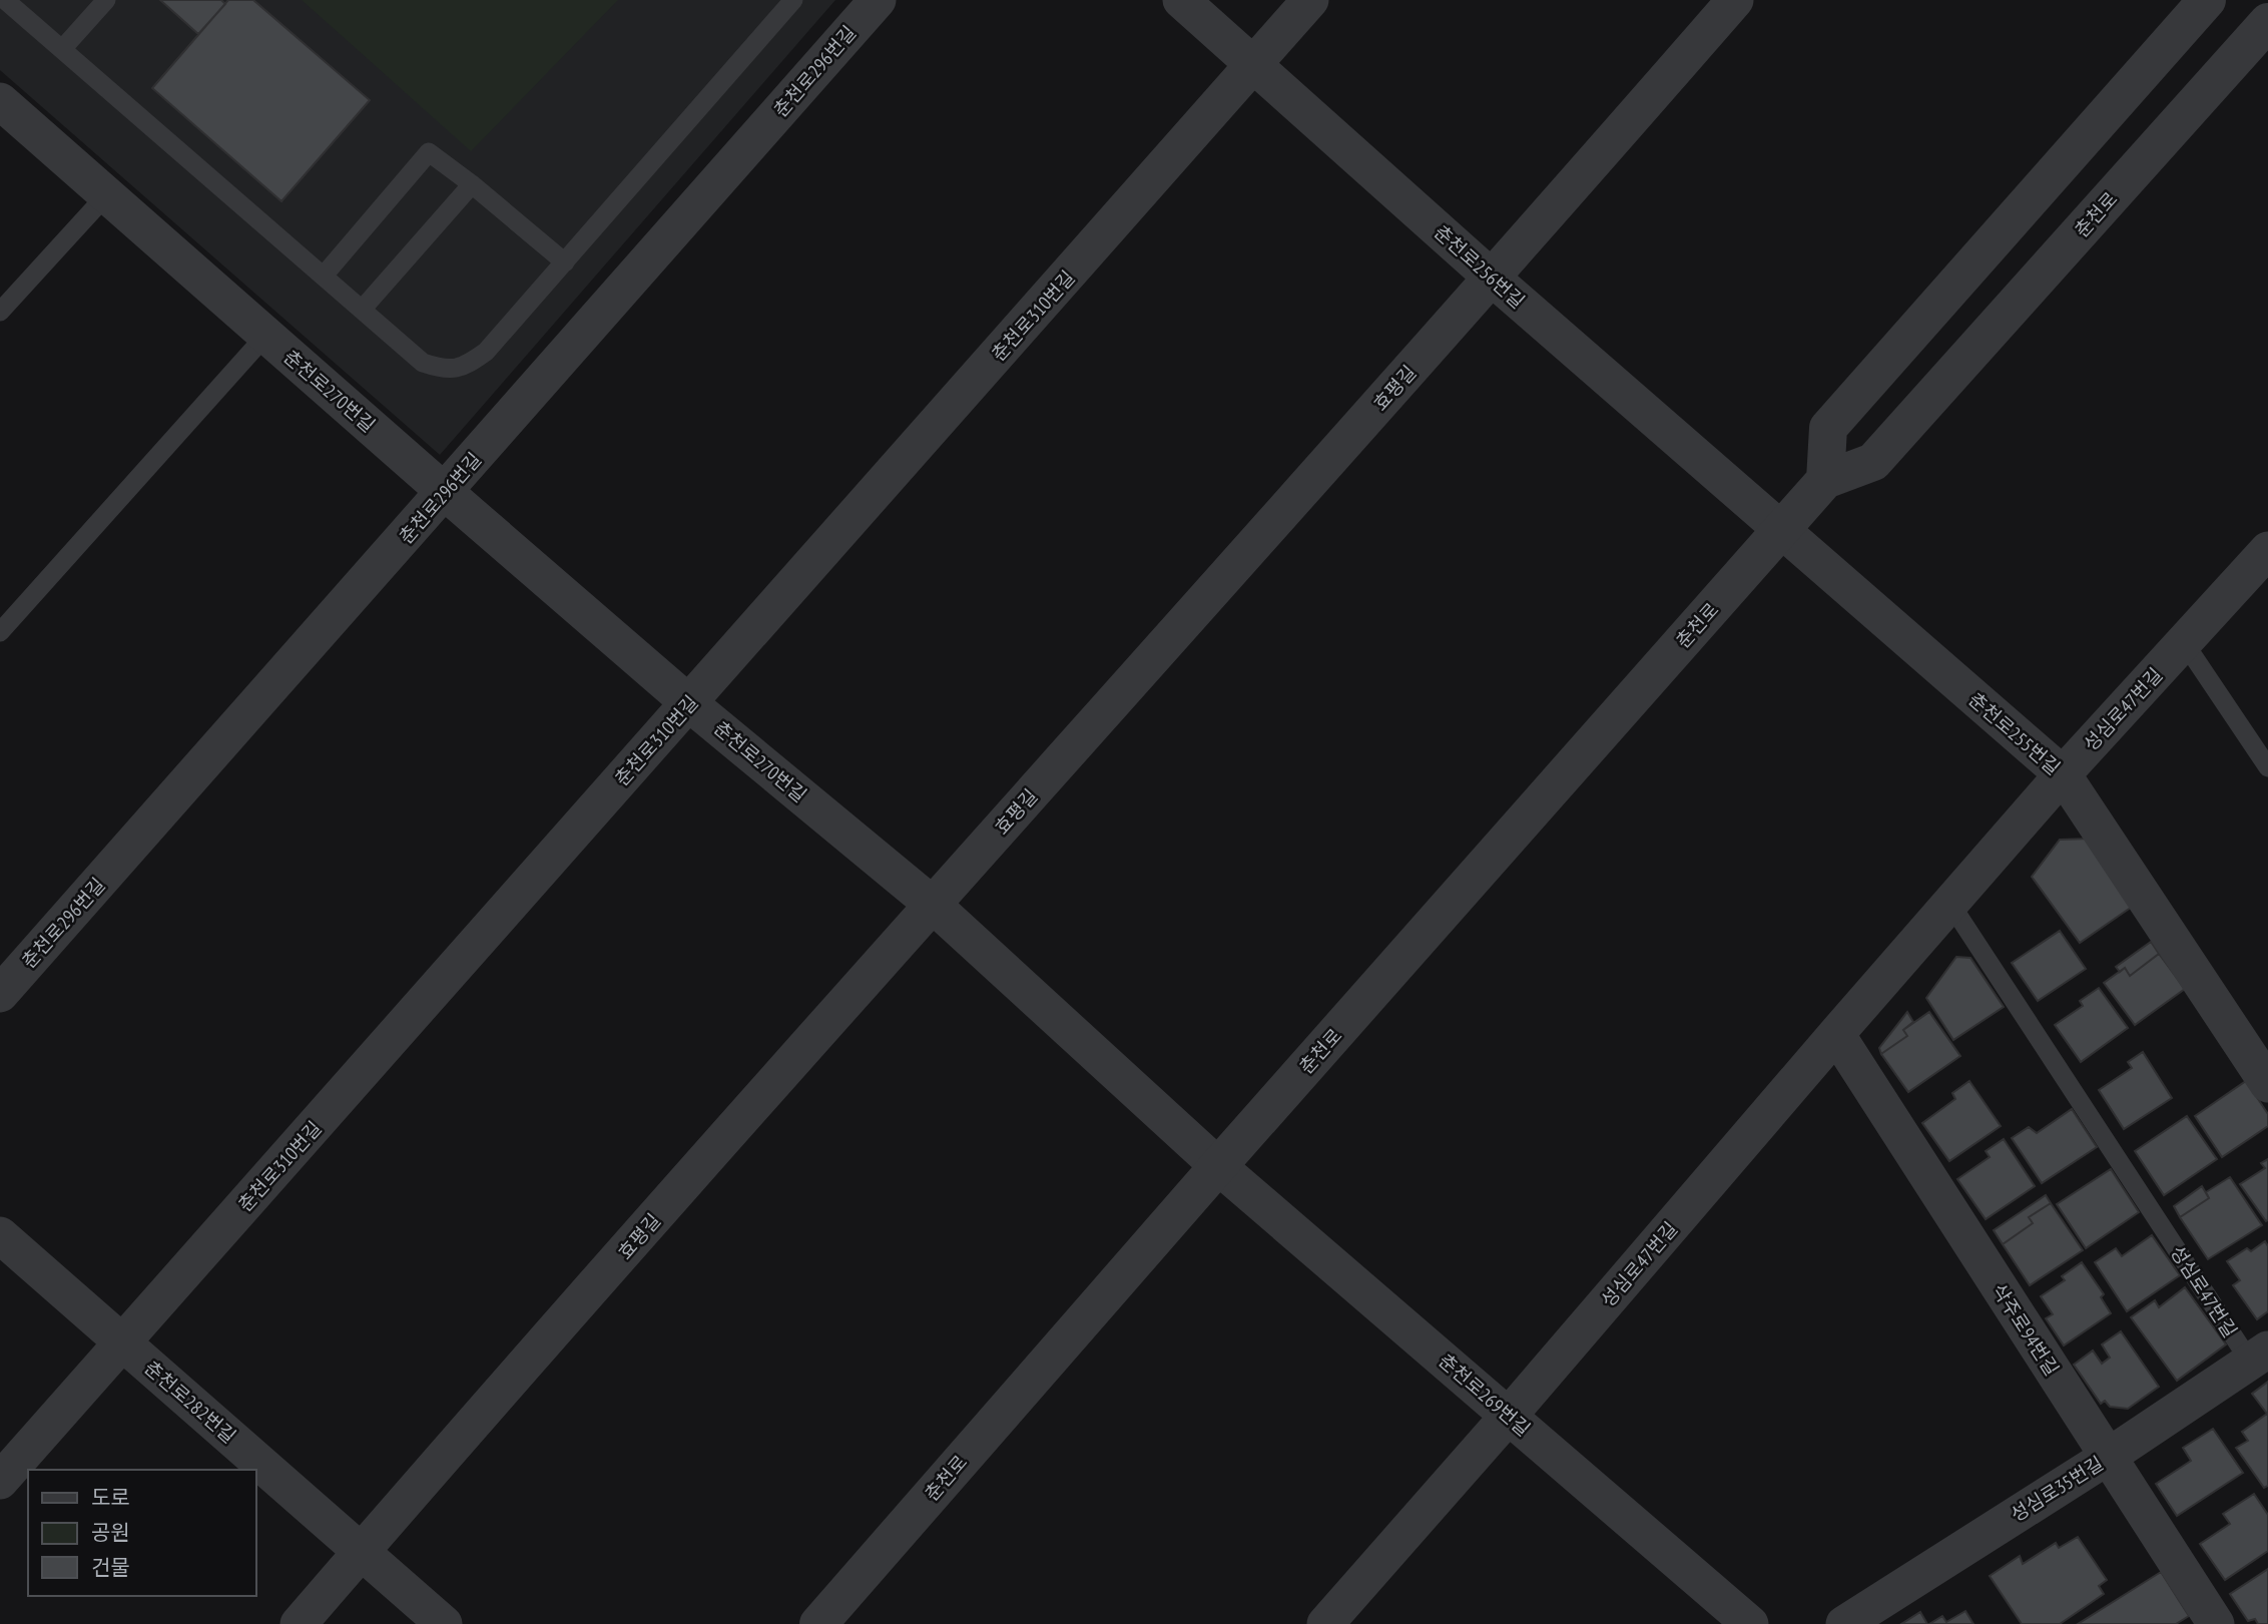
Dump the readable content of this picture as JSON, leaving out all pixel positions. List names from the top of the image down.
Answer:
{
  "streets": {
    "street": [
      "춘천로296번길",
      "춘천로",
      "춘천로256번길",
      "춘천로310번길",
      "효평길",
      "춘천로270번길",
      "성심로47번길",
      "춘천로255번길",
      "삭주로94번길",
      "춘천로269번길",
      "춘천로282번길",
      "성심로35번길"
    ]
  },
  "crossings": [
    ["춘천로296번길", "춘천로270번길"],
    ["춘천로", "춘천로256번길"],
    ["춘천로", "춘천로270번길"],
    ["춘천로", "춘천로255번길"],
    ["춘천로", "춘천로269번길"],
    ["춘천로256번길", "춘천로310번길"],
    ["춘천로256번길", "효평길"],
    ["춘천로256번길", "춘천로255번길"],
    ["춘천로310번길", "춘천로270번길"],
    ["춘천로310번길", "춘천로282번길"],
    ["효평길", "춘천로270번길"],
    ["효평길", "춘천로282번길"],
    ["춘천로270번길", "춘천로269번길"],
    ["성심로47번길", "춘천로255번길"],
    ["성심로47번길", "삭주로94번길"],
    ["성심로47번길", "춘천로269번길"],
    ["성심로47번길", "성심로35번길"],
    ["삭주로94번길", "성심로35번길"]
  ],
  "legend": ["도로", "공원", "건물"]
}
